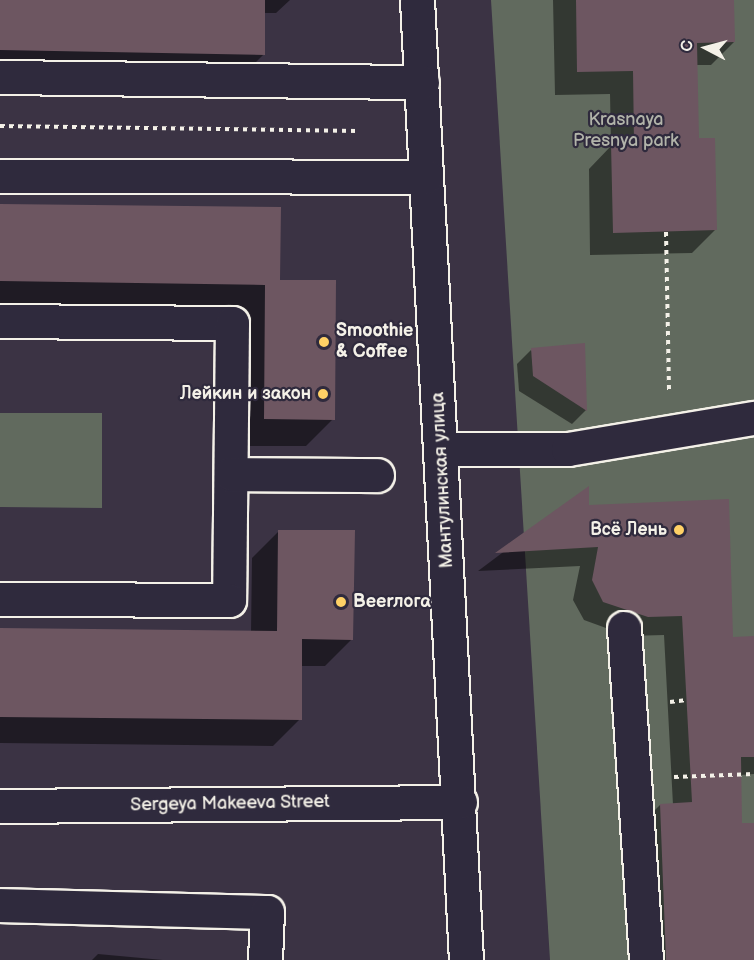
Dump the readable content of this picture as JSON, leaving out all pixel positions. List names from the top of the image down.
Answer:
{
  "streets": {
    "street": ["Мантулинская улица", "Sergeya Makeeva Street"]
  },
  "crossings": [
    ["Мантулинская улица", "Sergeya Makeeva Street"]
  ],
  "parks": ["Krasnaya Presnya park"],
  "places": [
    "Smoothie & Coffee",
    "Лейкин и закон",
    "Всё Лень",
    "Beerлога"
  ],
  "north": "left"
}
